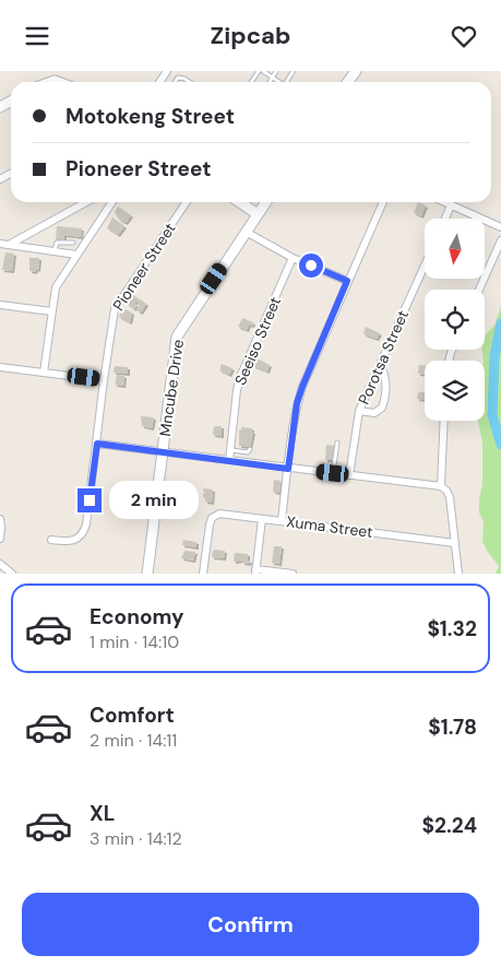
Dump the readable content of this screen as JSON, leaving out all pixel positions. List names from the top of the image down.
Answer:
{
  "streets": {
    "street": [
      "Pioneer Street",
      "Seeiso Street",
      "Porotsa Street",
      "Mncube Drive",
      "Xuma Street"
    ]
  },
  "north": "bottom",
  "page": {
    "header": "Zipcab",
    "banner": ["Motokeng Street", "Pioneer Street"],
    "bubble": "2 min",
    "list": [
      {
        "name": "Economy",
        "note": "1 min · 14:10",
        "value": "$1.32"
      },
      {
        "name": "Comfort",
        "note": "2 min · 14:11",
        "value": "$1.78"
      },
      {
        "name": "XL",
        "note": "3 min · 14:12",
        "value": "$2.24"
      }
    ],
    "buttons": "Confirm"
  }
}
